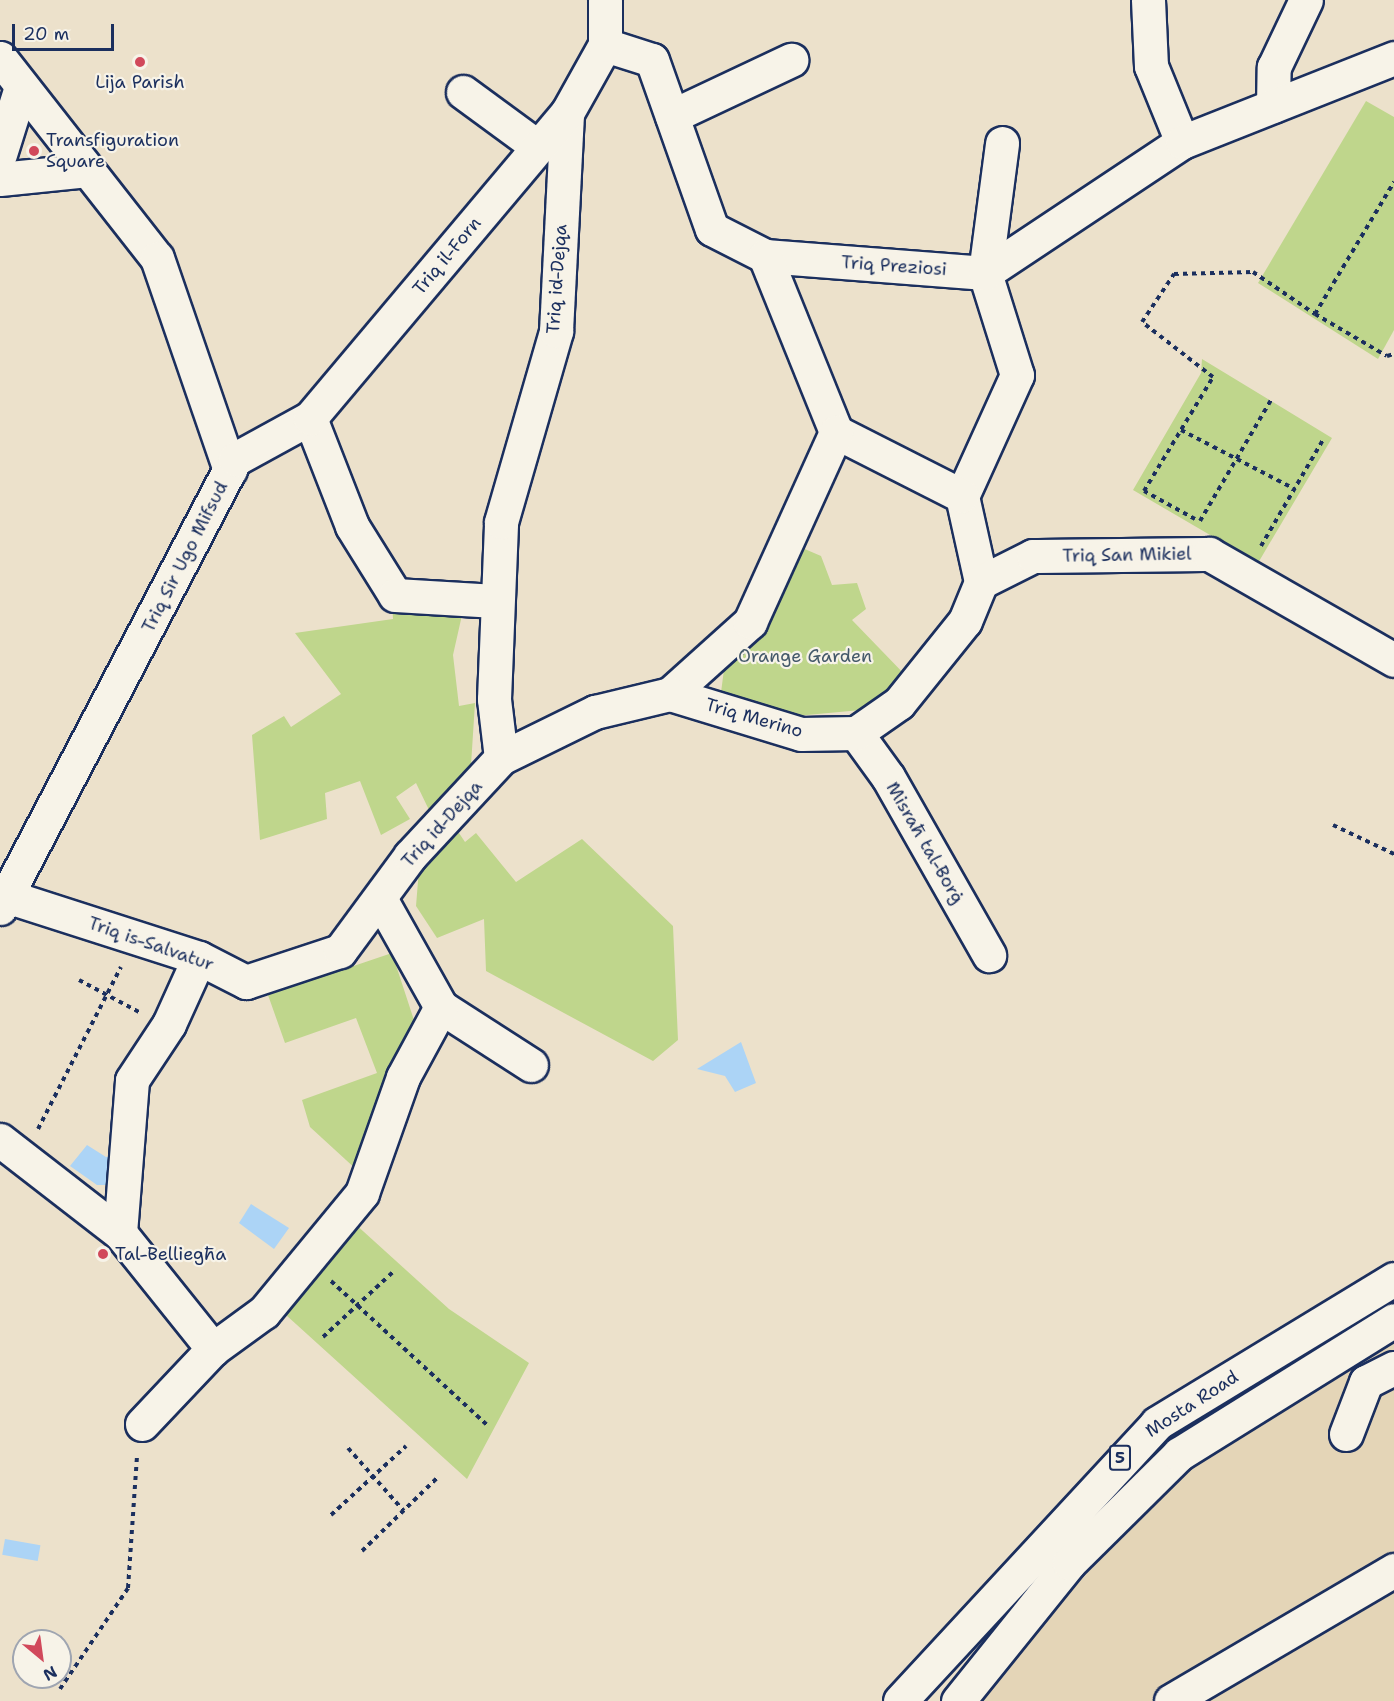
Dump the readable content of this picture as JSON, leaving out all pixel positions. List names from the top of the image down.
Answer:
{
  "streets": {
    "main road": [
      "Triq il-Forn",
      "Triq Preziosi",
      "Triq id-Dejqa",
      "Triq San Mikiel",
      "Triq Sir Ugo Mifsud",
      "Triq Merino",
      "Misraħ tal-Borġ",
      "Triq is-Salvatur",
      "Mosta Road",
      "5"
    ]
  },
  "crossings": [
    ["Triq il-Forn", "Triq Preziosi"],
    ["Triq il-Forn", "Triq id-Dejqa"],
    ["Triq il-Forn", "Triq Sir Ugo Mifsud"],
    ["Triq id-Dejqa", "Triq is-Salvatur"],
    ["Triq Sir Ugo Mifsud", "Triq is-Salvatur"],
    ["Triq Merino", "Misraħ tal-Borġ"]
  ],
  "parks": ["Orange Garden"],
  "places": ["Lija Parish", "Transfiguration Square", "Tal-Belliegħa"],
  "scale_bar": "20 m",
  "north": "bottom right"
}
